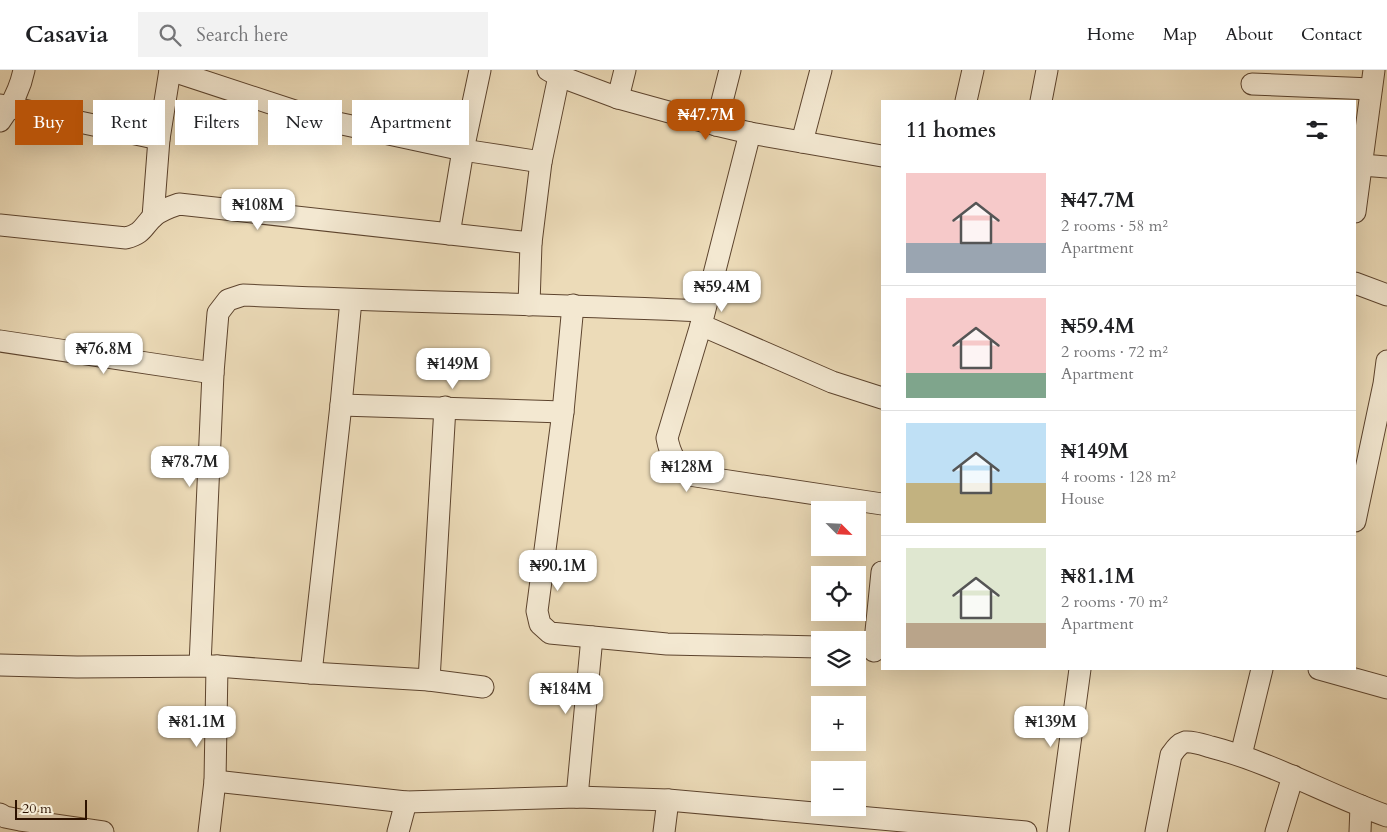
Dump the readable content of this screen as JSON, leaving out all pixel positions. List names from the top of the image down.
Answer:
{
  "scale_bar": "20 m",
  "north": "bottom right",
  "page": {
    "header": "Casavia",
    "search": "Search here",
    "nav": [
      "Home",
      "Map",
      "About",
      "Contact"
    ],
    "price": [
      "₦47.7M",
      "₦108M",
      "₦59.4M",
      "₦76.8M",
      "₦149M",
      "₦78.7M",
      "₦128M",
      "₦90.1M",
      "₦184M",
      "₦81.1M",
      "₦139M"
    ],
    "chip": [
      "Buy",
      "Rent",
      "Filters",
      "New",
      "Apartment"
    ],
    "heading": "11 homes",
    "list": [
      {
        "name": "₦47.7M",
        "note": "2 rooms · 58 m² · Apartment"
      },
      {
        "name": "₦59.4M",
        "note": "2 rooms · 72 m² · Apartment"
      },
      {
        "name": "₦149M",
        "note": "4 rooms · 128 m² · House"
      },
      {
        "name": "₦81.1M",
        "note": "2 rooms · 70 m² · Apartment"
      }
    ],
    "map_buttons": ["+", "−"],
    "scale": "20 m"
  }
}
